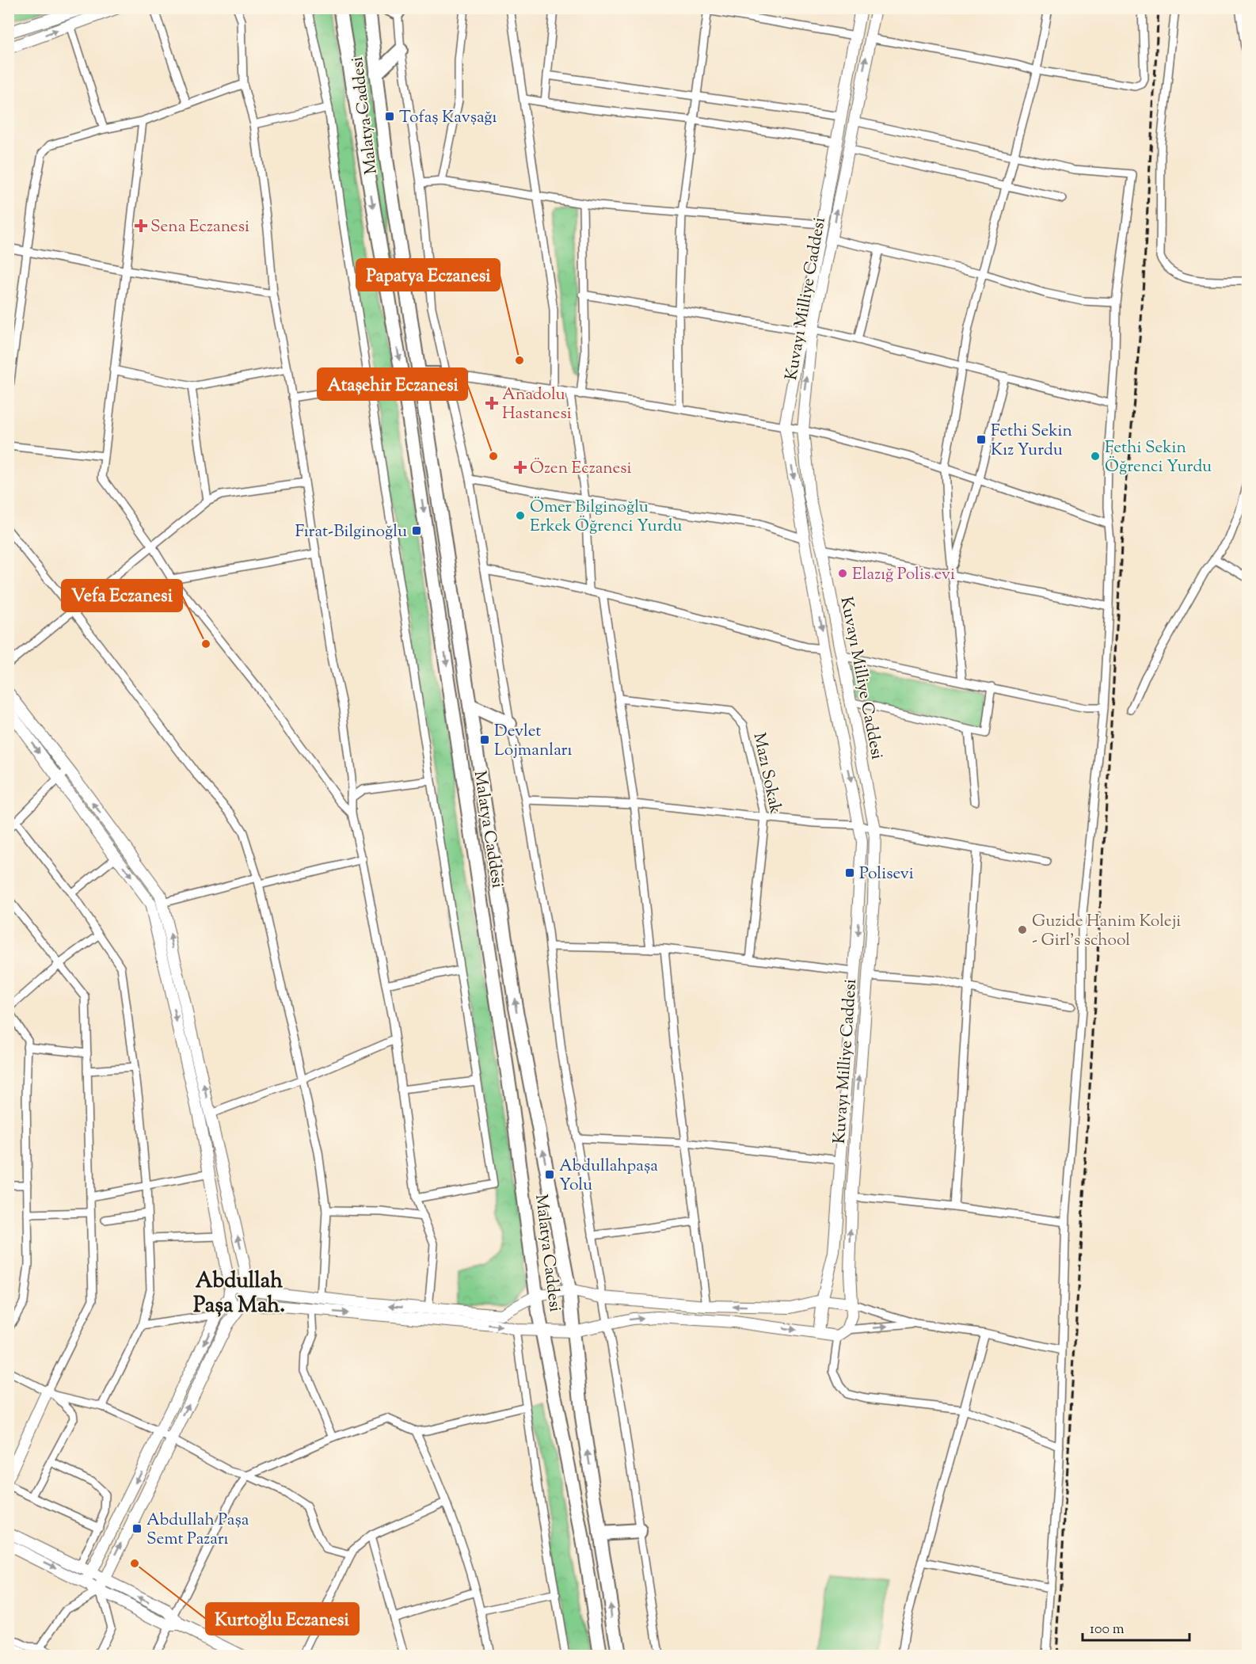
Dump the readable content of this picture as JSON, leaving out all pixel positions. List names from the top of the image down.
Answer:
{
  "streets": {
    "highway": ["Malatya Caddesi"],
    "main road": ["Kuvayı Milliye Caddesi"],
    "street": ["Mazı Sokak"]
  },
  "districts": ["Abdullah Paşa Mah."],
  "places": {
    "transit": [
      "Tofaş Kavşağı",
      "Fethi Sekin Kız Yurdu",
      "Fırat-Bilginoğlu",
      "Devlet Lojmanları",
      "Polisevi",
      "Abdullahpaşa Yolu",
      "Abdullah Paşa Semt Pazarı"
    ],
    "health": ["Sena Eczanesi", "Anadolu Hastanesi", "Özen Eczanesi"],
    "other": [
      "Papatya Eczanesi",
      "Ataşehir Eczanesi",
      "Fethi Sekin Öğrenci Yurdu",
      "Ömer Bilginoğlu Erkek Öğrenci Yurdu",
      "Elazığ Polis evi",
      "Vefa Eczanesi",
      "Guzide Hanim Koleji - Girl's school",
      "Kurtoğlu Eczanesi"
    ]
  },
  "scale_bar": "100 m"
}
